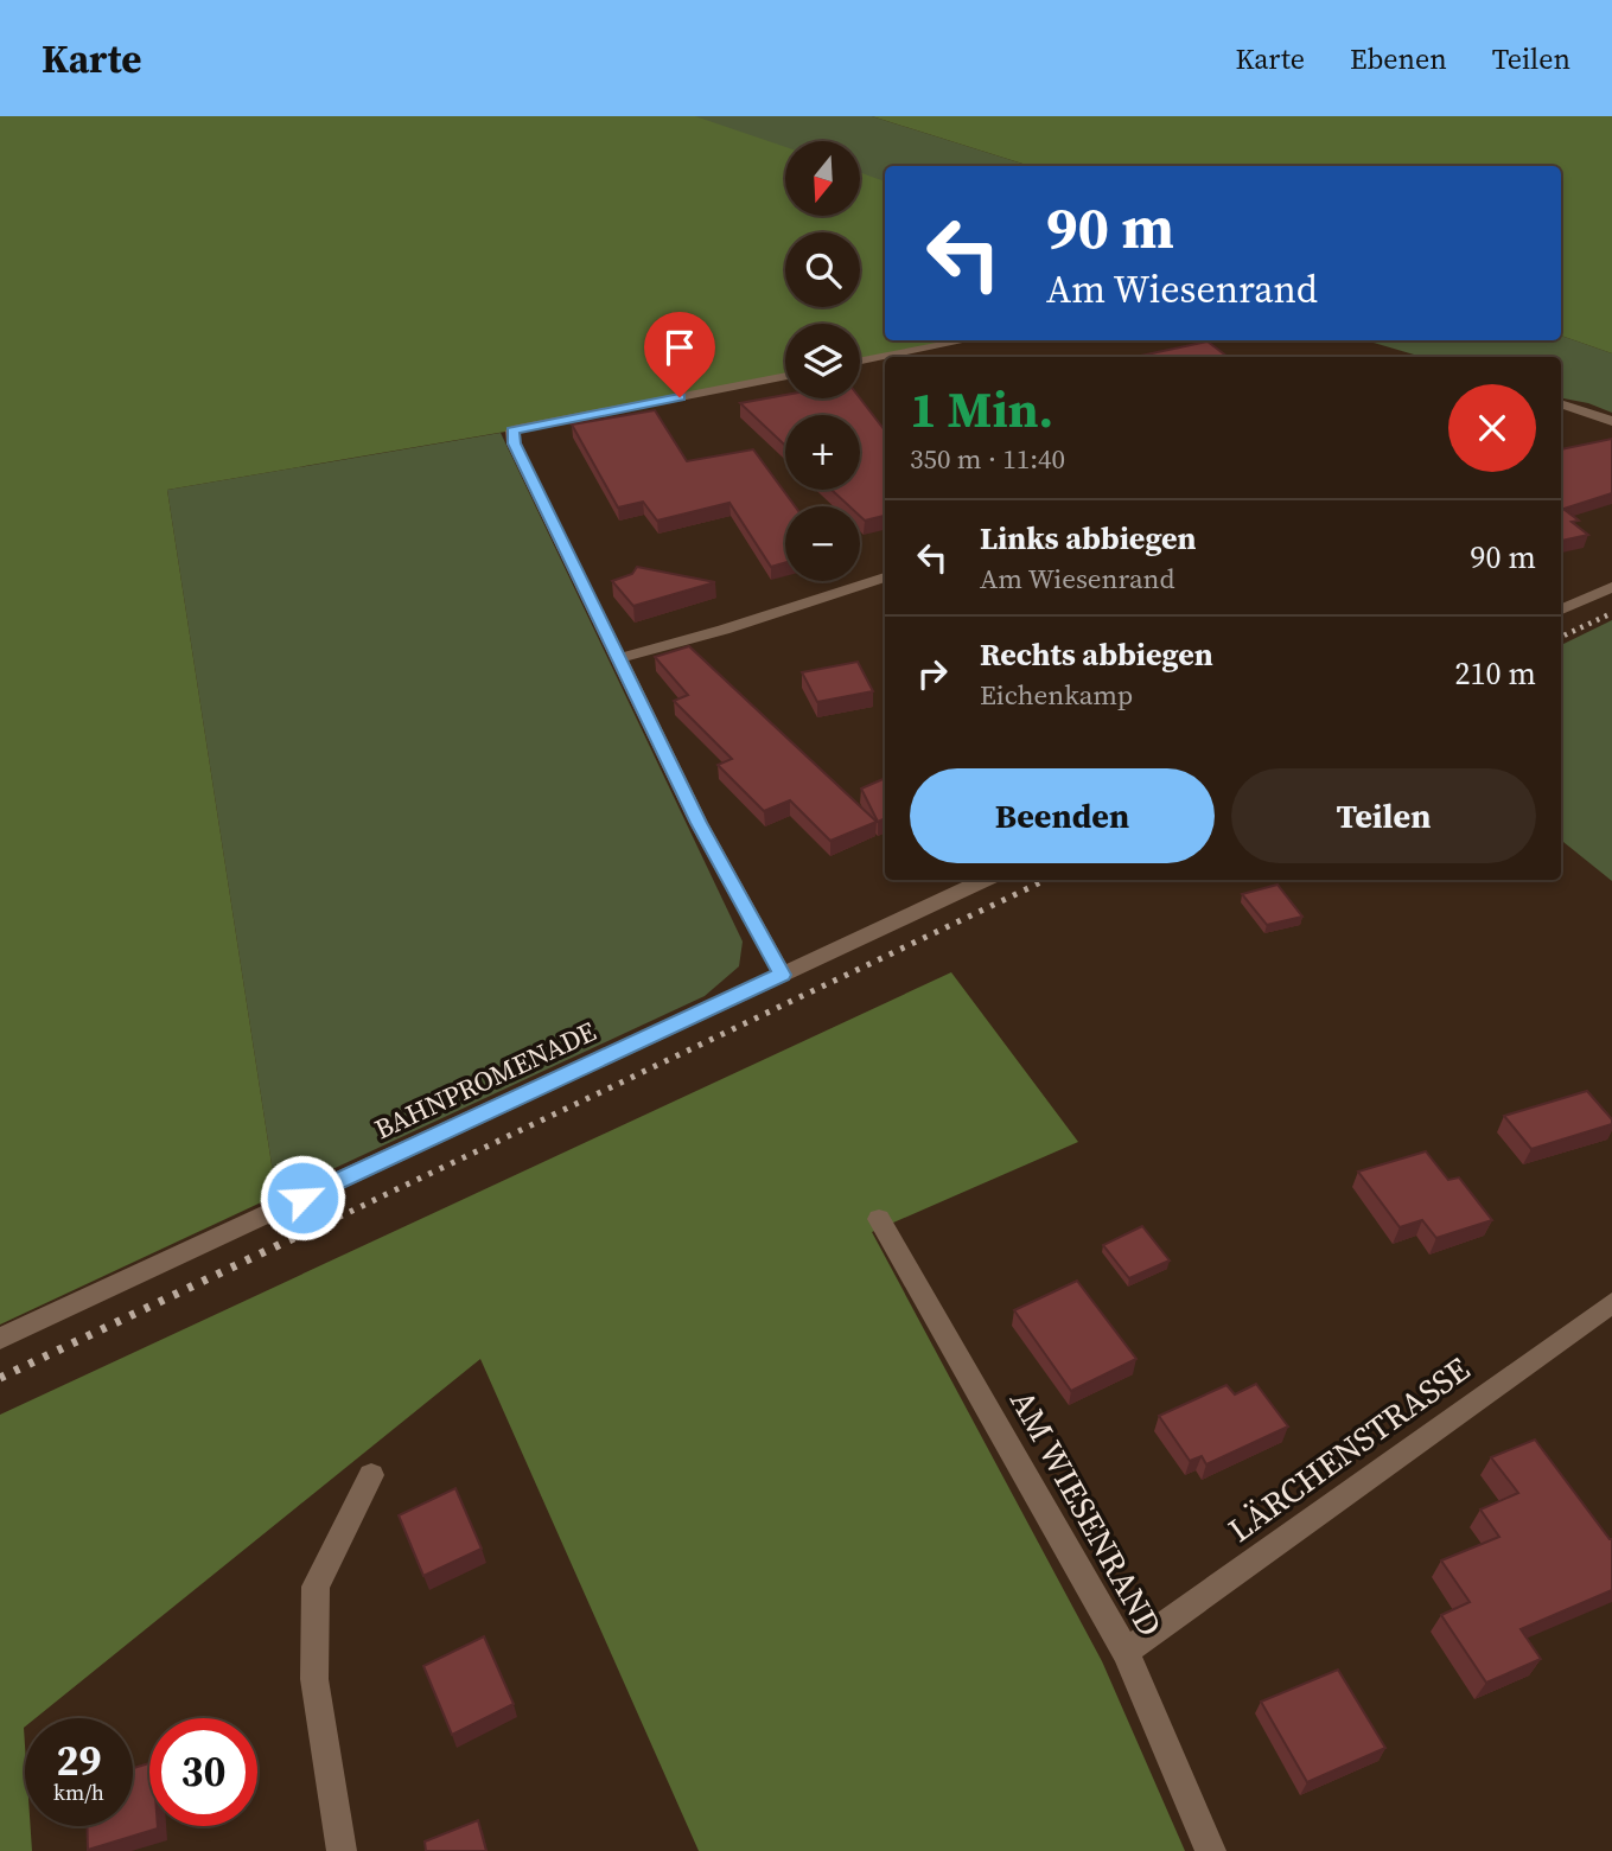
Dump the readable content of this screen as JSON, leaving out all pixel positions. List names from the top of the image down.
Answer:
{
  "streets": {
    "street": ["BAHNPROMENADE", "LÄRCHENSTRASSE", "AM WIESENRAND"]
  },
  "crossings": [
    ["LÄRCHENSTRASSE", "AM WIESENRAND"]
  ],
  "north": "bottom",
  "page": {
    "header": "Karte",
    "nav": ["Karte", "Ebenen", "Teilen"],
    "map_buttons": ["+", "−"],
    "turn": ["90 m", "Am Wiesenrand"],
    "heading": ["1 Min.", "350 m · 11:40"],
    "list": [
      {
        "name": "Links abbiegen",
        "note": "Am Wiesenrand",
        "value": "90 m"
      },
      {
        "name": "Rechts abbiegen",
        "note": "Eichenkamp",
        "value": "210 m"
      }
    ],
    "buttons": ["Beenden", "Teilen"],
    "speed": "29 km/h",
    "limit": "30"
  }
}
